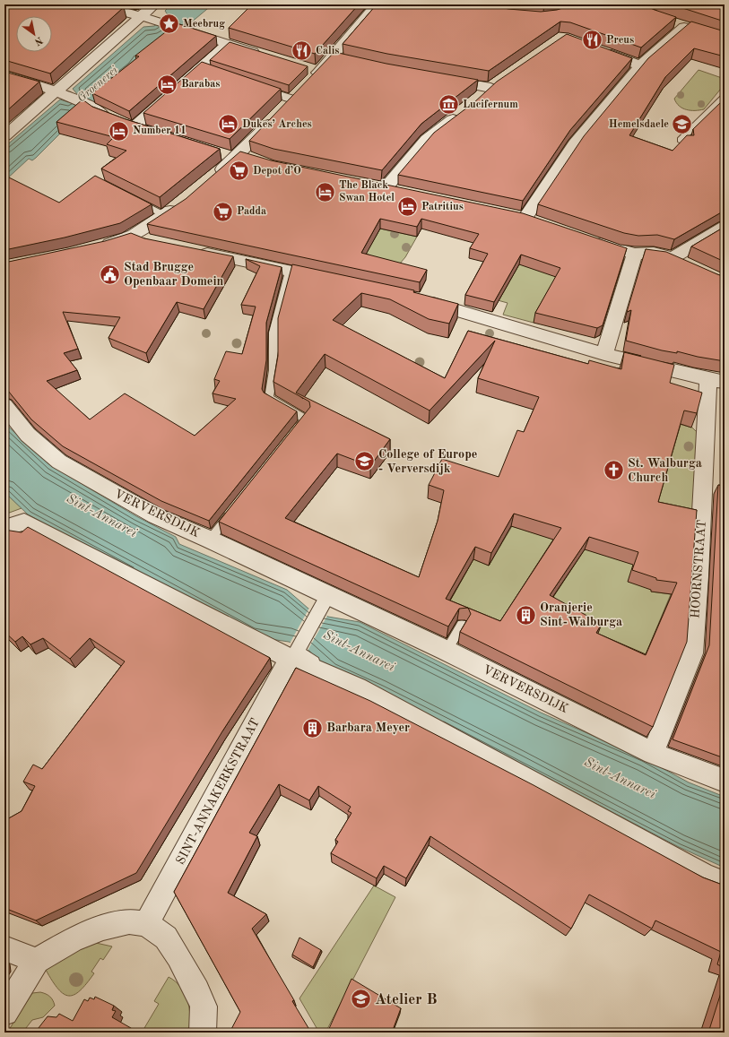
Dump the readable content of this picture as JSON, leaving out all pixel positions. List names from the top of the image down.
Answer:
{
  "streets": {
    "street": ["VERVERSDIJK", "HOORNSTRAAT", "SINT-ANNAKERKSTRAAT"]
  },
  "crossings": [
    ["VERVERSDIJK", "HOORNSTRAAT"],
    ["VERVERSDIJK", "SINT-ANNAKERKSTRAAT"]
  ],
  "water": ["Groenerei", "Sint-Annarei"],
  "places": {
    "place": ["Meebrug"],
    "restaurant": ["Preus", "Calis"],
    "hotel": [
      "Barabas",
      "Dukes’ Arches",
      "Number 11",
      "The Black Swan Hotel",
      "Patritius"
    ],
    "museum": ["Lucifernum"],
    "school or university": ["Hemelsdaele", "College of Europe - Verversdijk", "Atelier B"],
    "supermarket": ["Depot d’O", "Padda"],
    "public building": ["Stad Brugge Openbaar Domein"],
    "church": ["St. Walburga Church"],
    "building": ["Oranjerie Sint-Walburga", "Barbara Meyer"]
  },
  "north": "bottom right"
}
